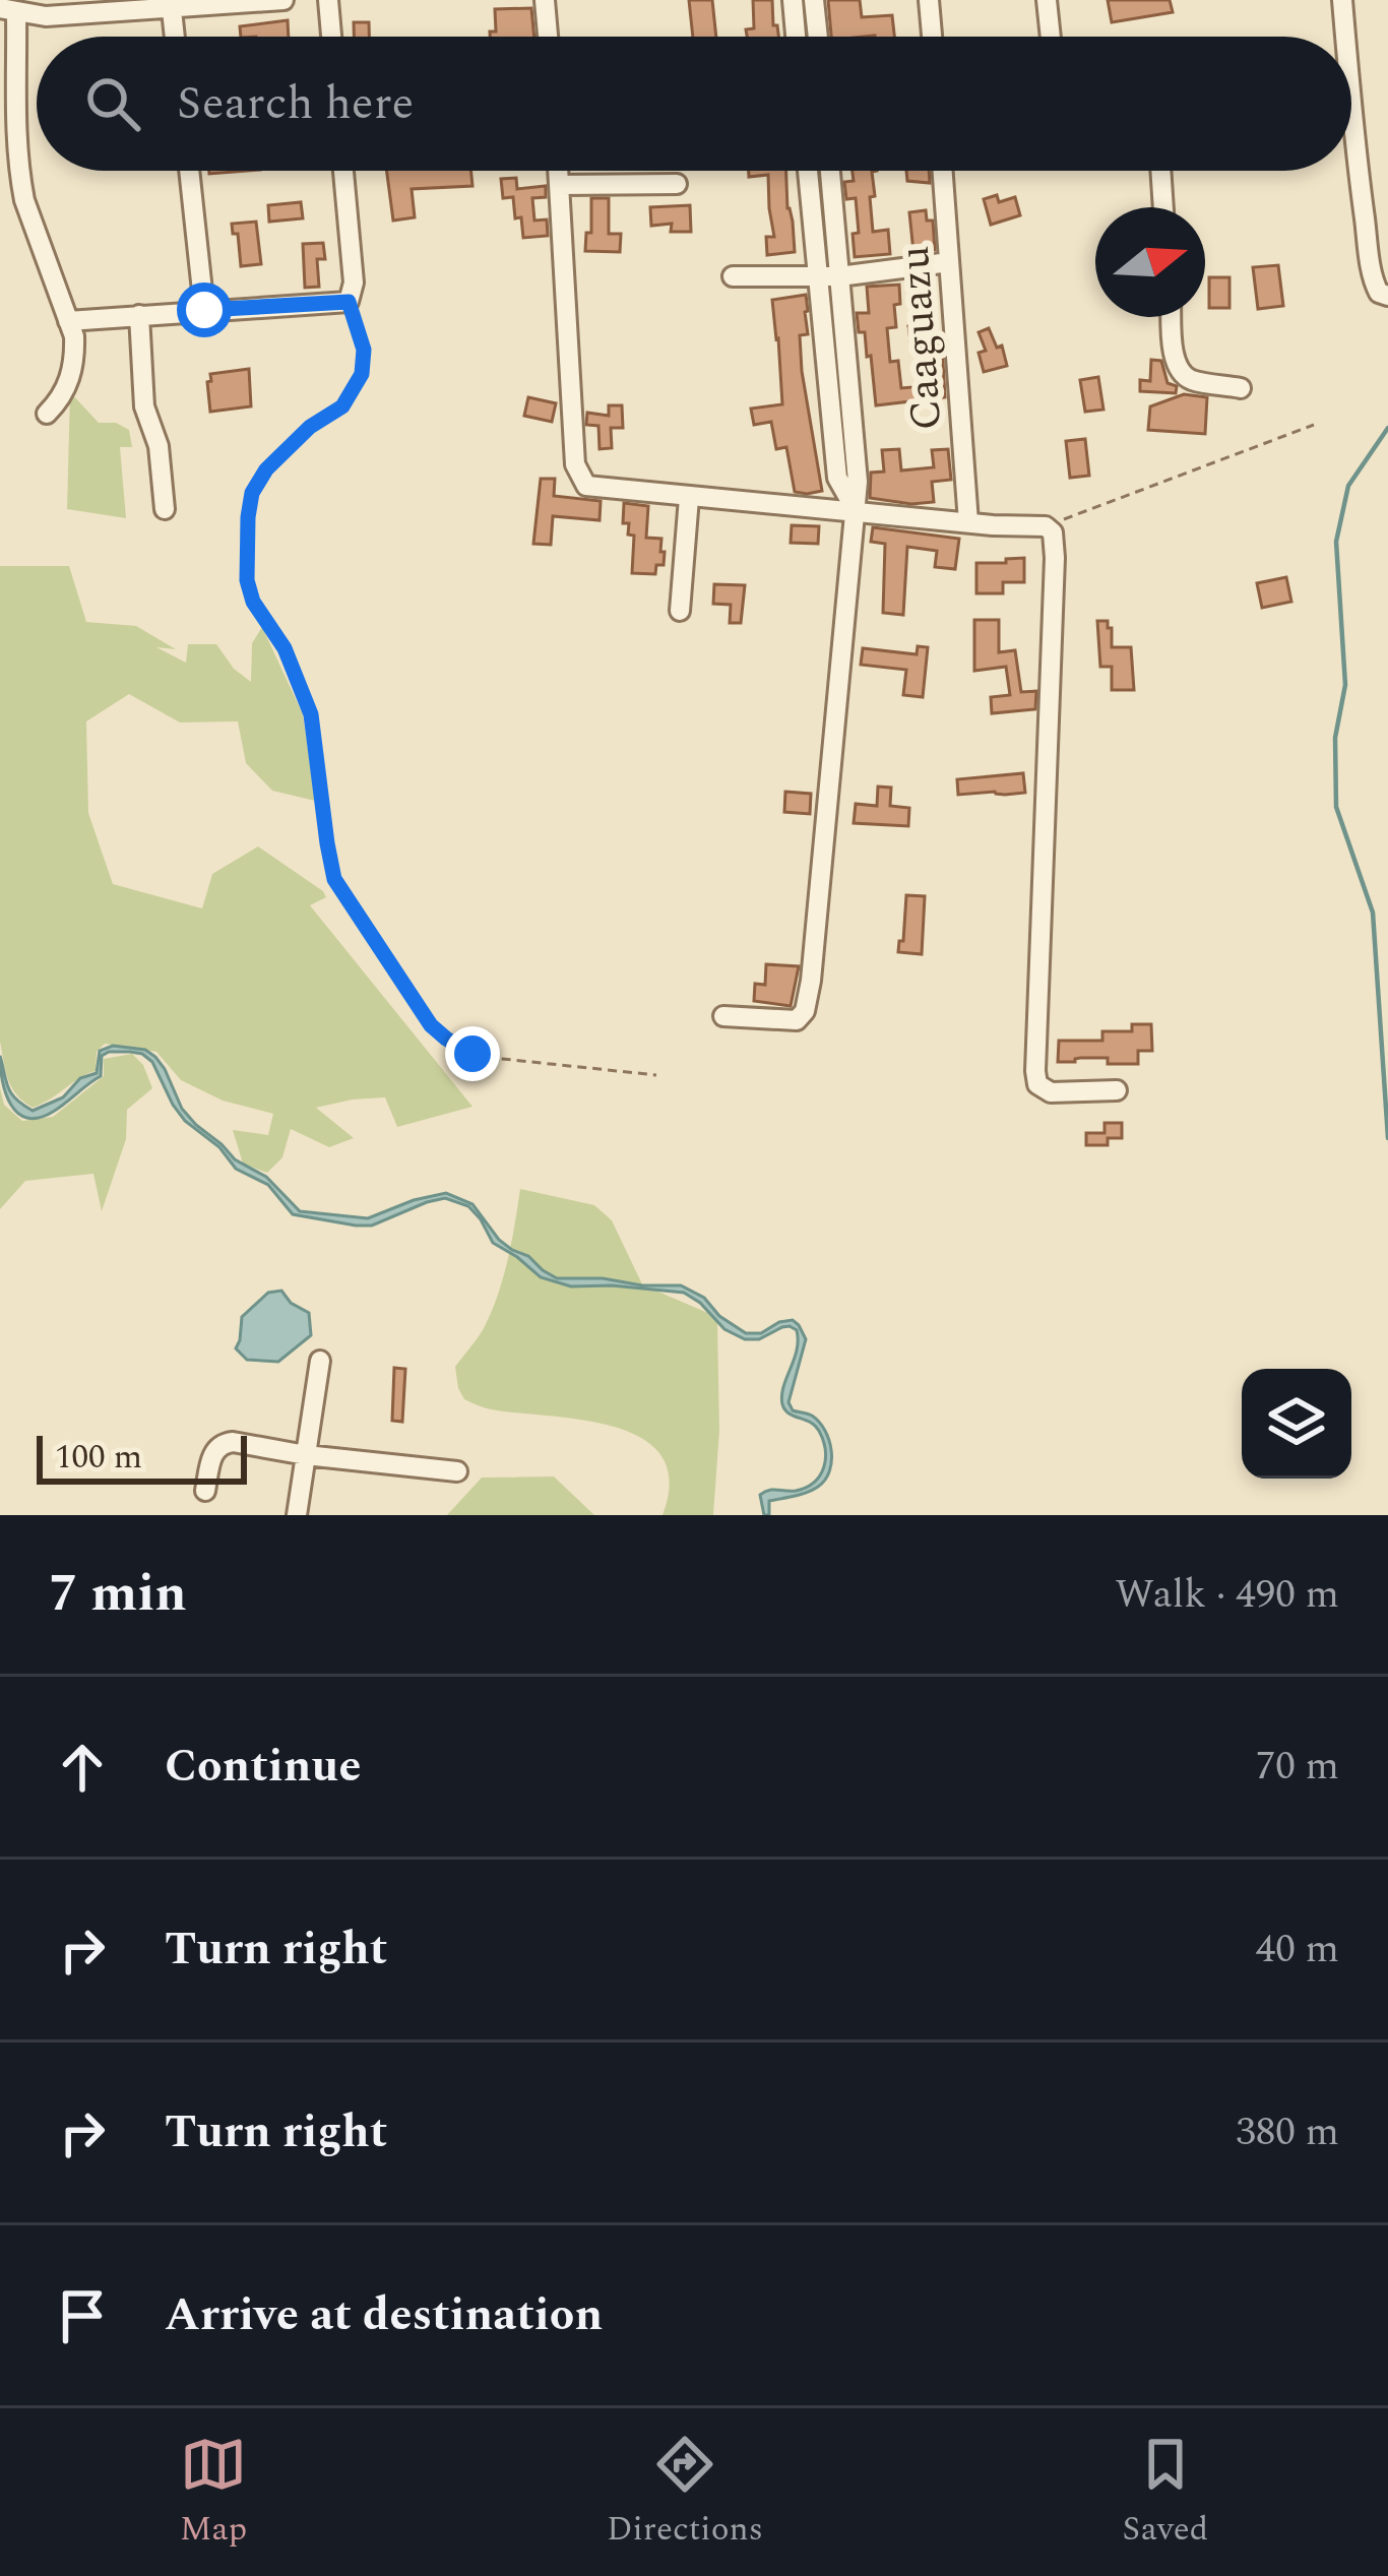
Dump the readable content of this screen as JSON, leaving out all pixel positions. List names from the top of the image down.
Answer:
{
  "streets": {
    "street": ["Caaguazu"]
  },
  "scale_bar": "100 m",
  "north": "right",
  "page": {
    "search": "Search here",
    "scale": "100 m",
    "heading": ["7 min", "Walk · 490 m"],
    "list": [
      ["Continue", "70 m"],
      ["Turn right", "40 m"],
      ["Turn right", "380 m"],
      "Arrive at destination"
    ],
    "nav": ["Map", "Directions", "Saved"]
  }
}
